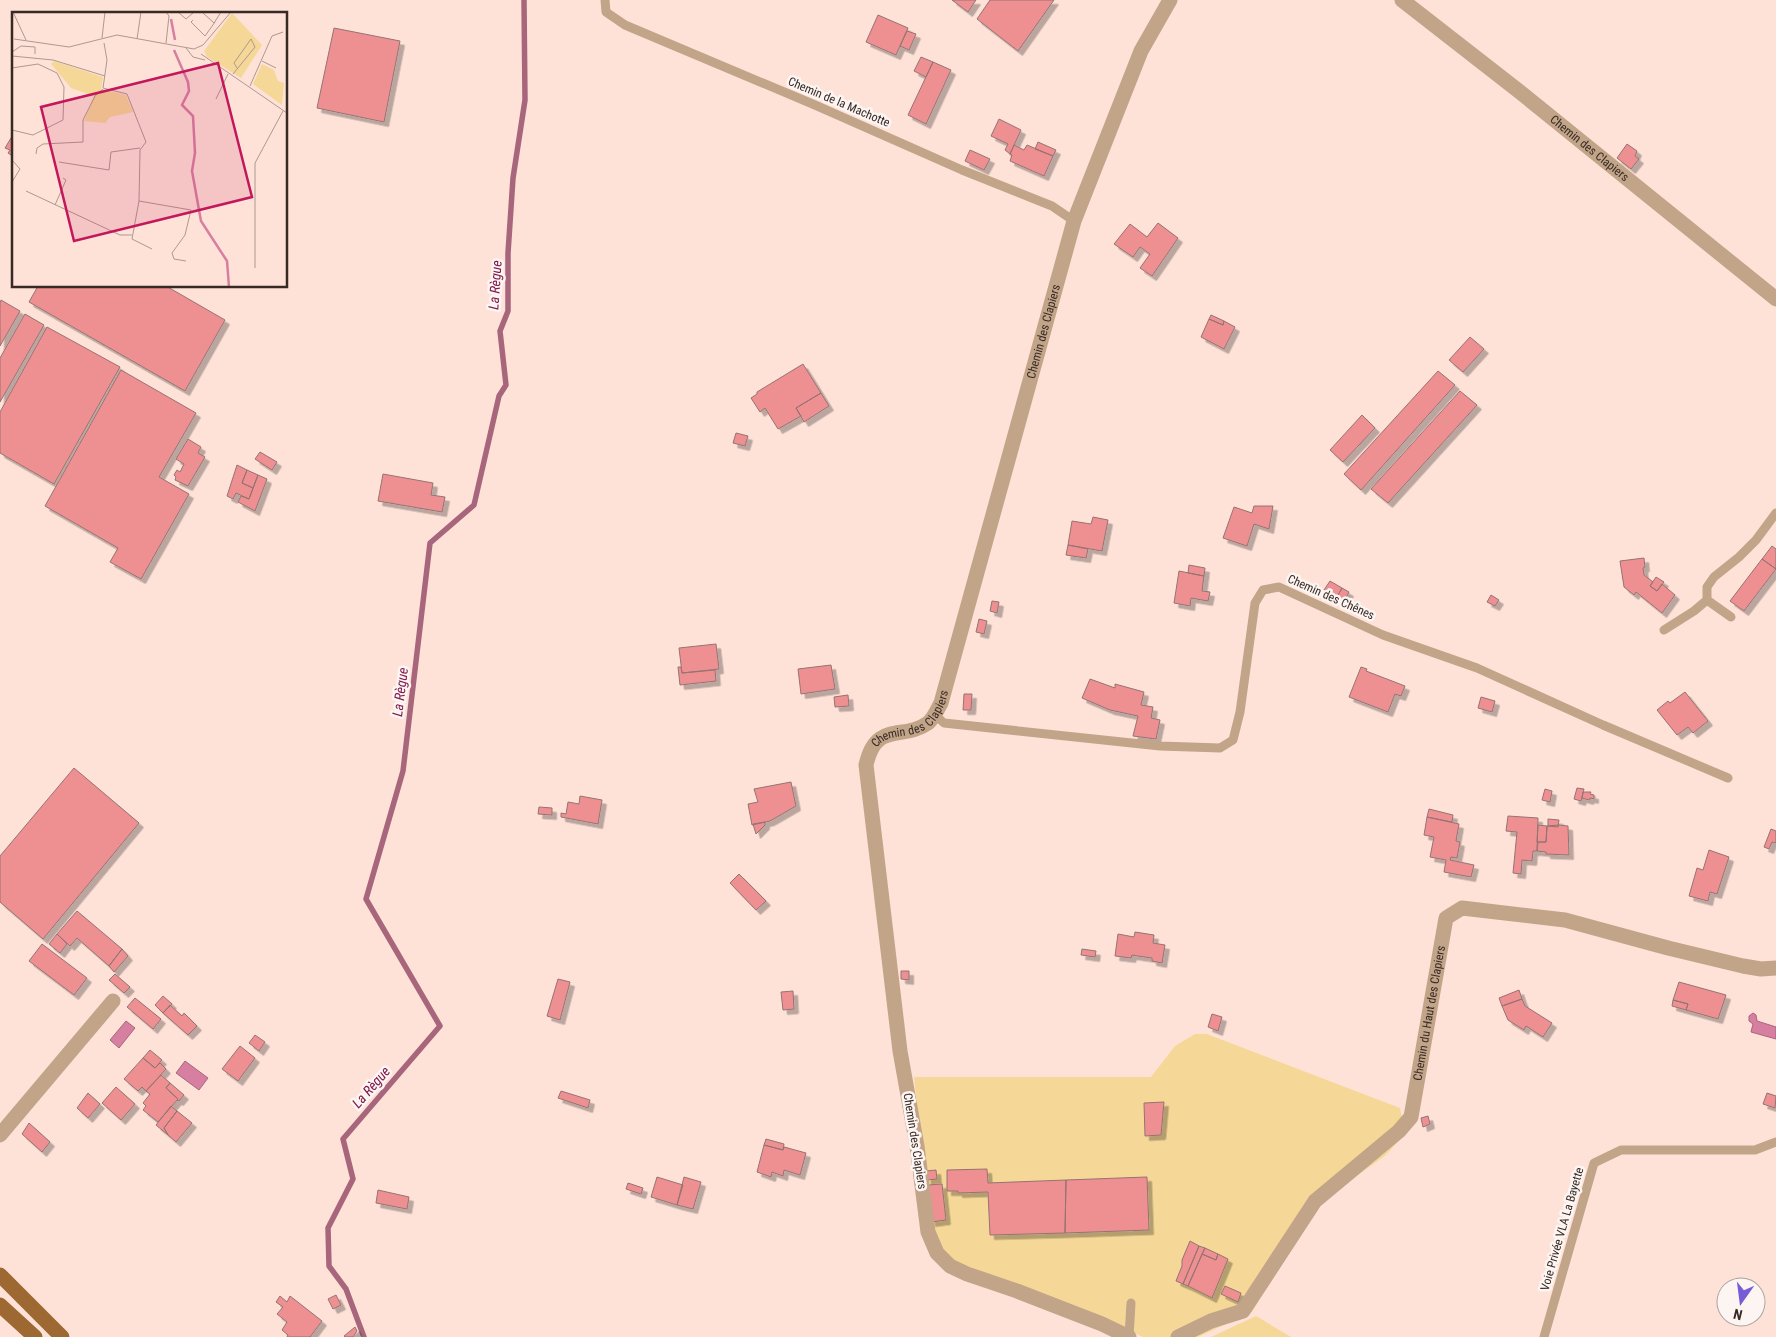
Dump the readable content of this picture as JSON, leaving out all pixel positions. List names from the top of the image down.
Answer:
{
  "streets": {
    "street": ["Chemin des Clapiers", "Chemin du Haut des Clapiers"],
    "lane": ["Chemin de la Machotte", "Chemin des Chênes", "Voie Privée VLA La Bayette"]
  },
  "crossings": [
    ["Chemin de la Machotte", "Chemin des Clapiers"],
    ["Chemin des Clapiers", "Chemin des Chênes"]
  ],
  "water": ["La Règue"],
  "north": "bottom"
}
